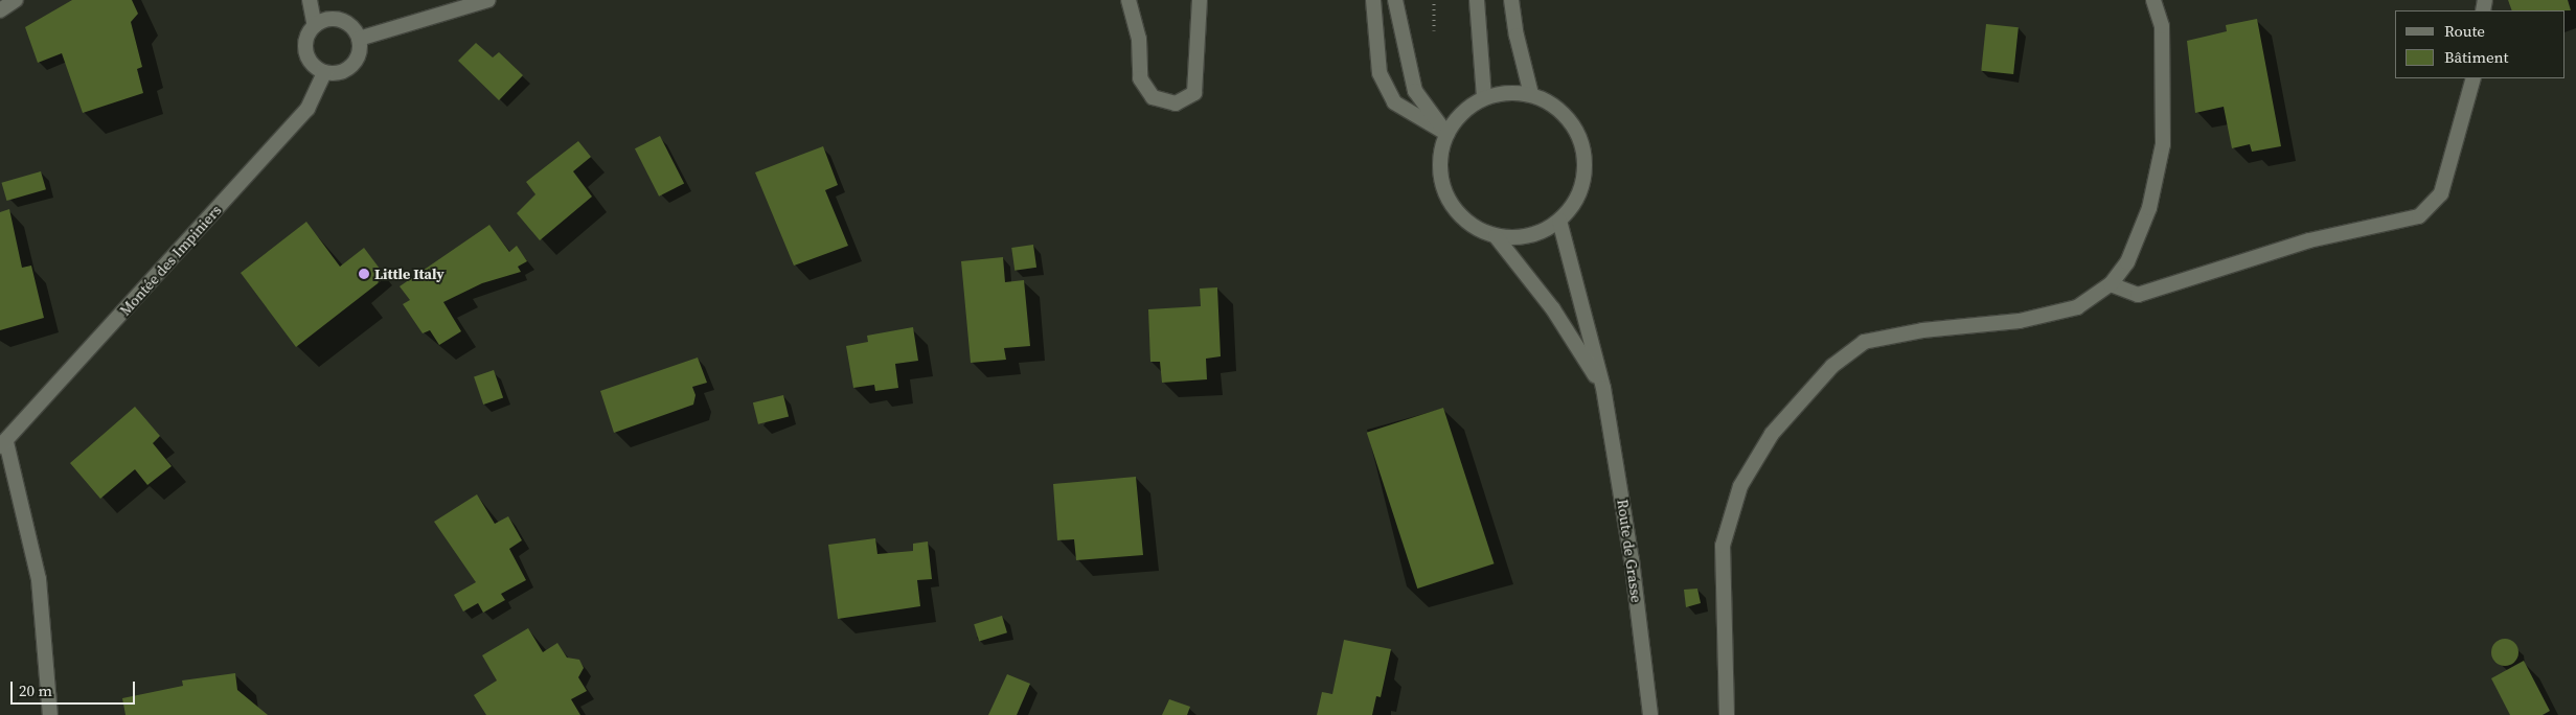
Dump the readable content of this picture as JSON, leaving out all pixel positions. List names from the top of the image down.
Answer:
{
  "streets": {
    "street": ["Montée des Impiniers", "Route de Grasse"]
  },
  "places": ["Little Italy"],
  "legend": ["Route", "Bâtiment"],
  "scale_bar": "20 m"
}
